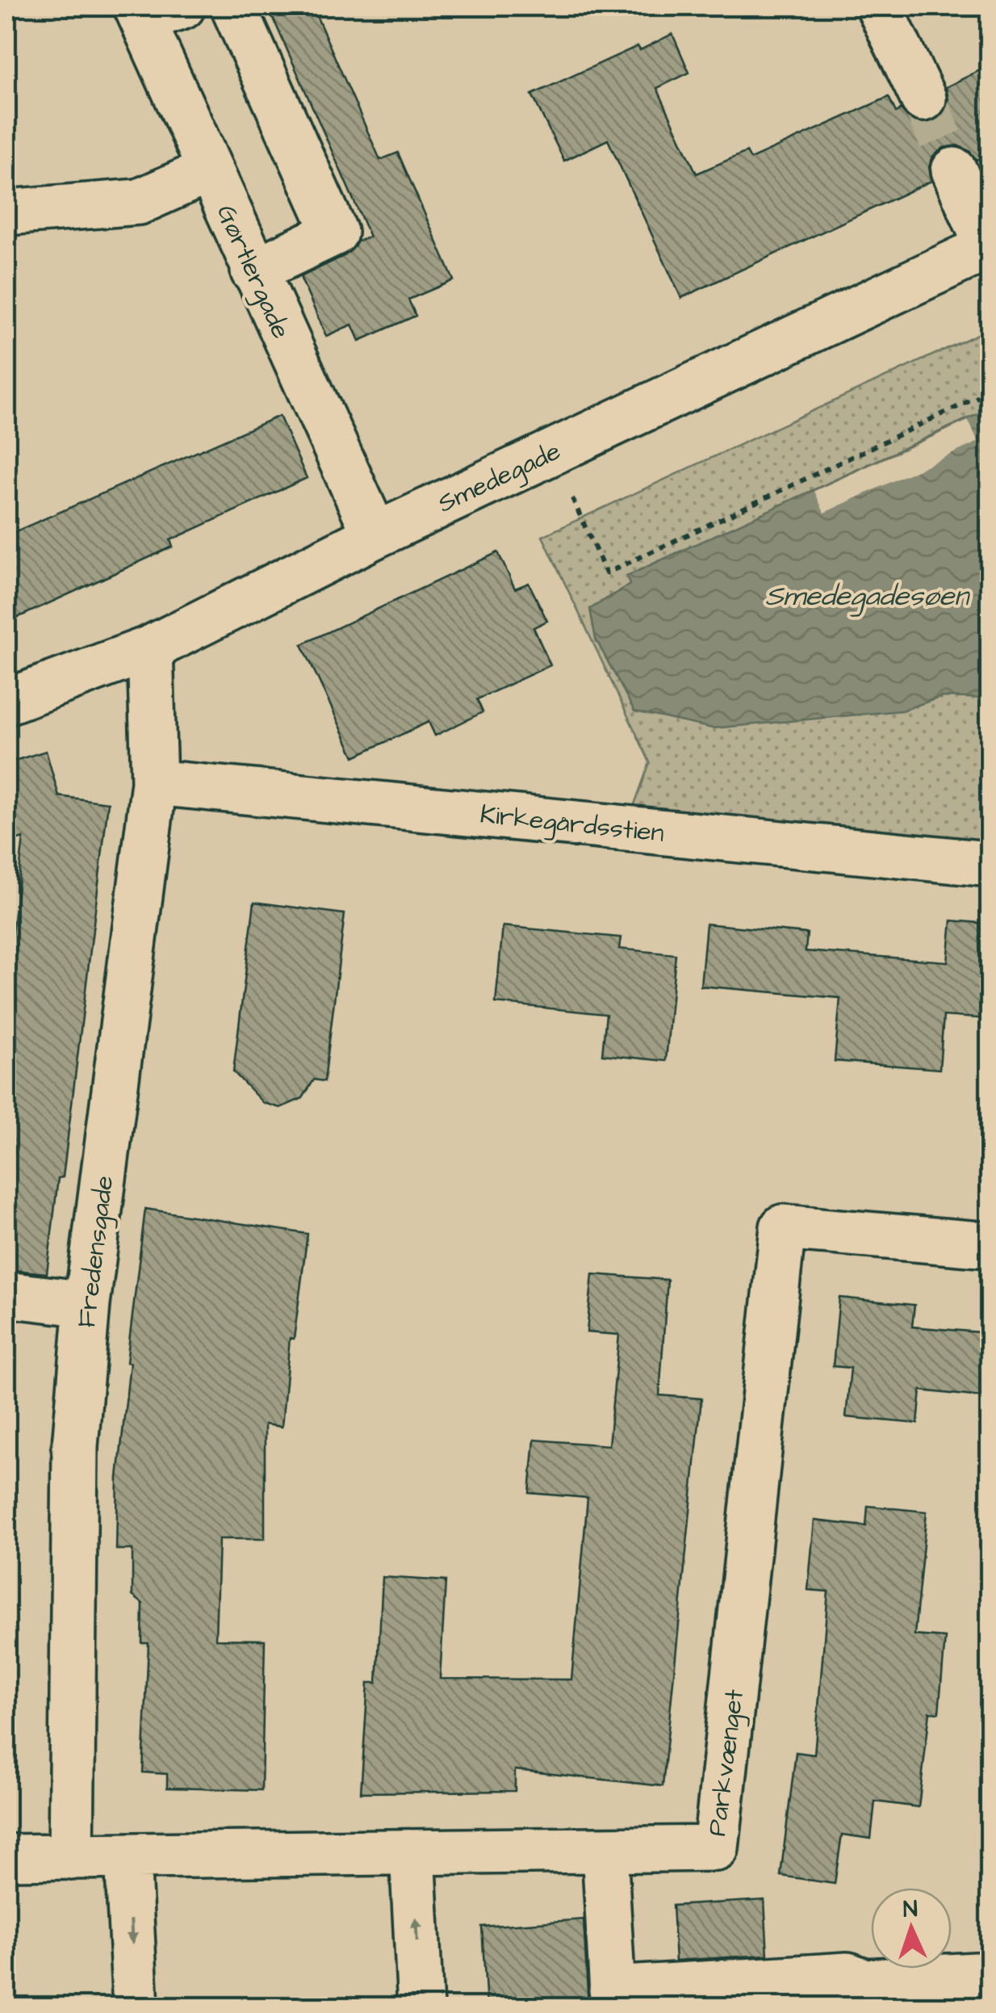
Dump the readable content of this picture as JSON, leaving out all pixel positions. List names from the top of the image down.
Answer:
{
  "streets": {
    "street": [
      "Gørtlergade",
      "Smedegade",
      "Kirkegårdsstien",
      "Fredensgade",
      "Parkvænget"
    ]
  },
  "crossings": [
    ["Gørtlergade", "Smedegade"],
    ["Smedegade", "Fredensgade"],
    ["Kirkegårdsstien", "Fredensgade"],
    ["Fredensgade", "Parkvænget"]
  ],
  "water": ["Smedegadesøen"],
  "north": "top"
}
